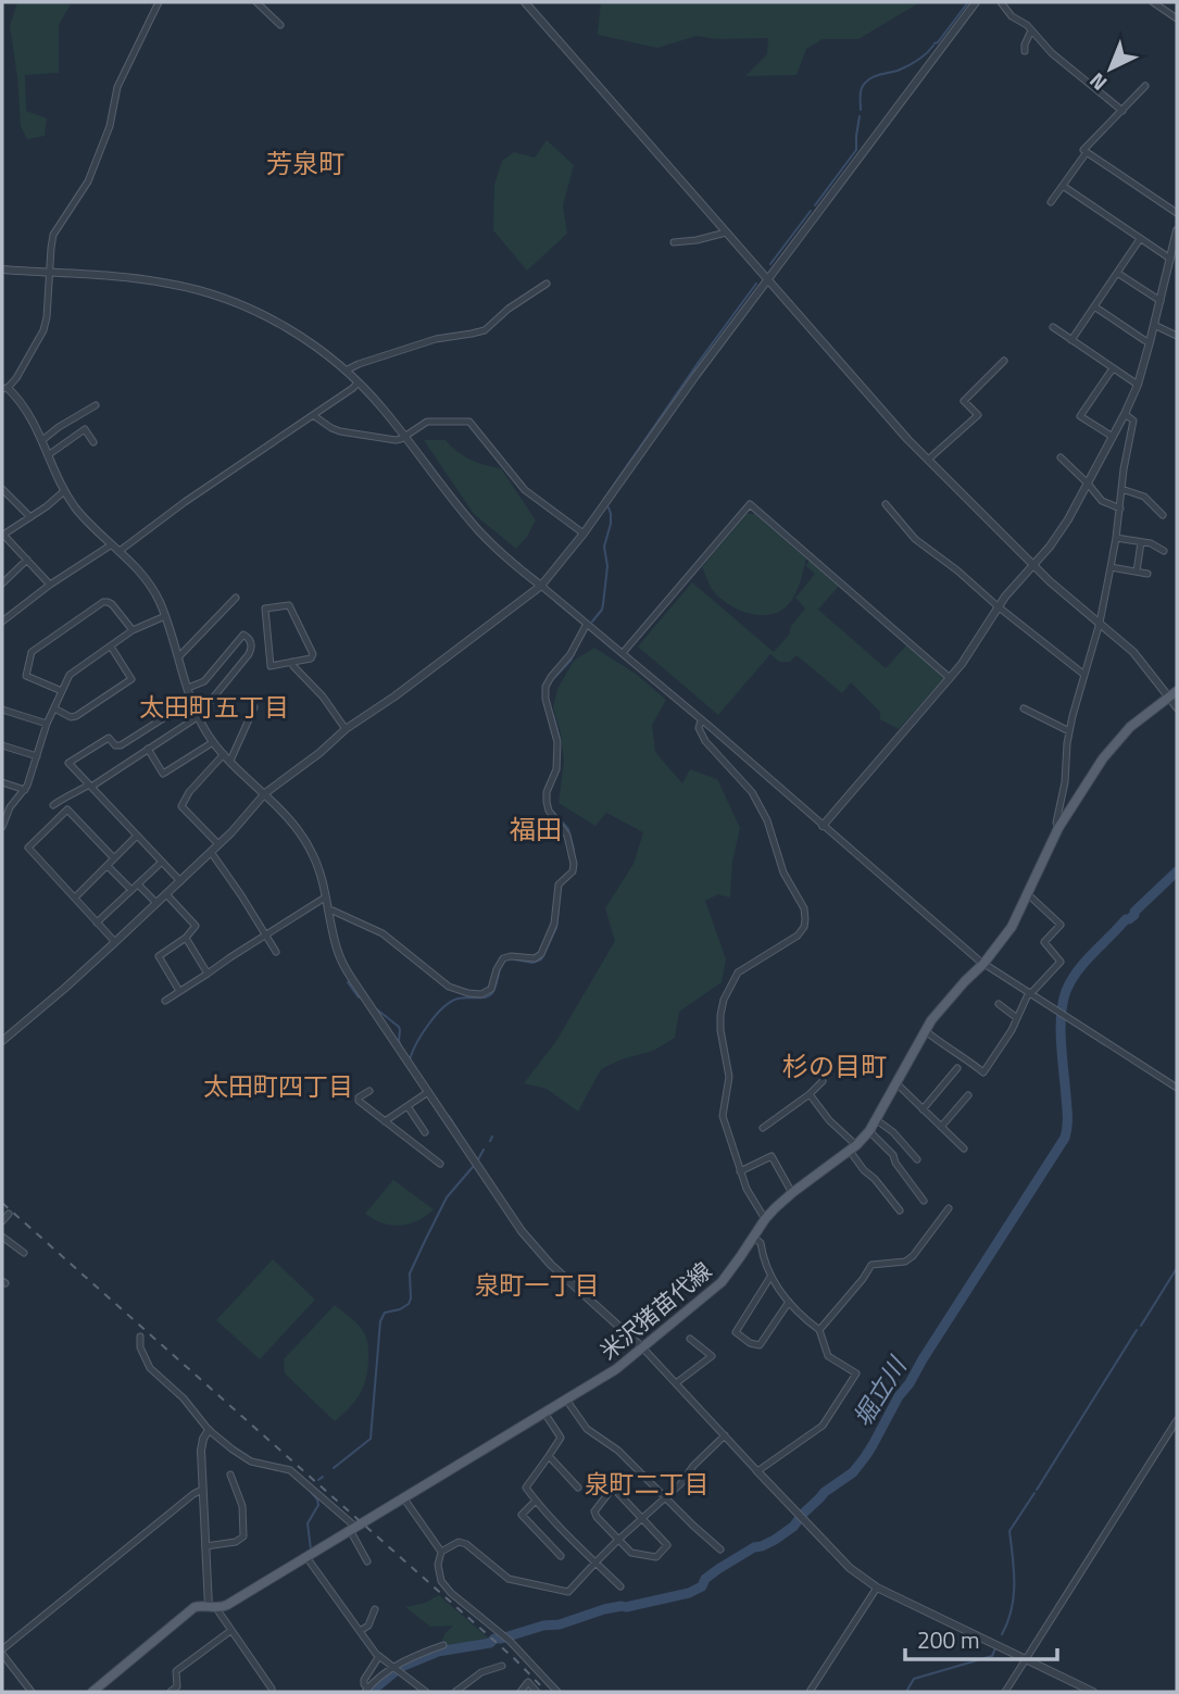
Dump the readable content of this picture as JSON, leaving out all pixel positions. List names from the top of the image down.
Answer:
{
  "streets": {
    "main road": ["米沢猪苗代線"]
  },
  "districts": [
    "芳泉町",
    "太田町五丁目",
    "福田",
    "杉の目町",
    "太田町四丁目",
    "泉町一丁目",
    "泉町二丁目"
  ],
  "water": ["堀立川"],
  "scale_bar": "200 m",
  "north": "bottom left"
}
